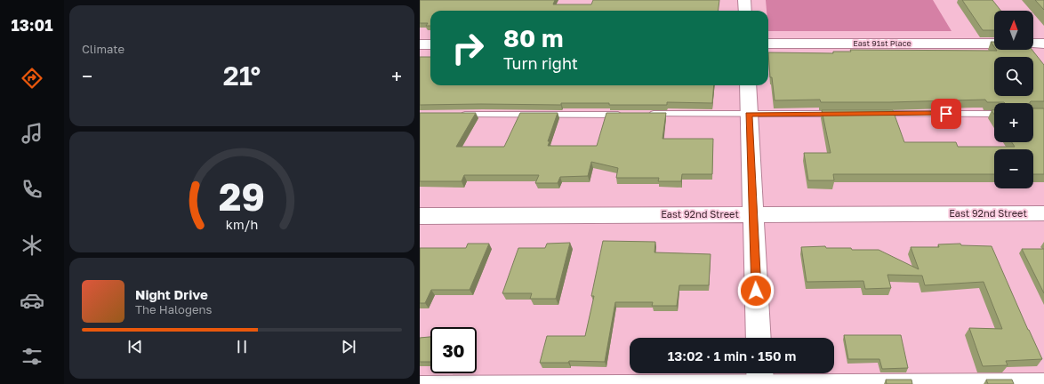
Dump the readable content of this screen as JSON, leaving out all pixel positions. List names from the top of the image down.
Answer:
{
  "streets": {
    "street": ["East 91st Place", "East 92nd Street"]
  },
  "north": "top",
  "page": {
    "tabs": "13:01",
    "tile": "Climate",
    "map_buttons": ["+", "−"],
    "turn": ["80 m", "Turn right"],
    "heat": ["−", "21°", "+"],
    "song": ["Night Drive", "The Halogens"],
    "limit": "30",
    "trip": "13:02 · 1 min · 150 m",
    "gauge": ["29", "km/h"]
  }
}
